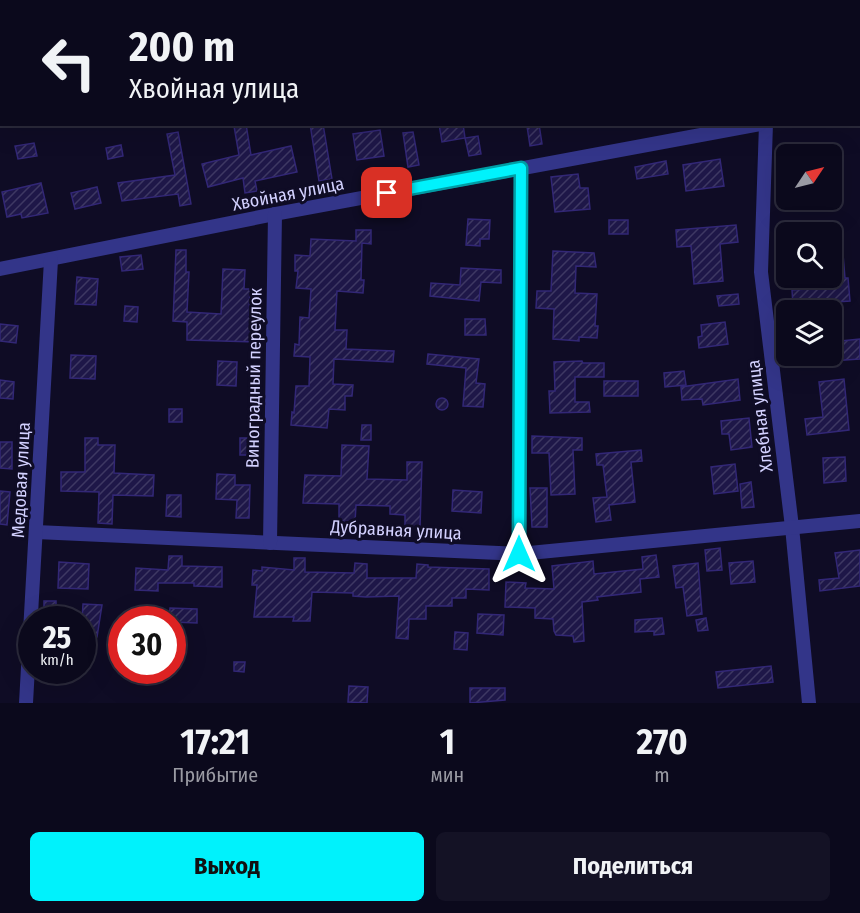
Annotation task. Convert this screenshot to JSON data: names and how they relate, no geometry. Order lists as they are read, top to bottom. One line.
{"streets":{"street":["Хвойная улица","Виноградный переулок","Хлебная улица","Медовая улица","Дубравная улица"]},"crossings":[["Хвойная улица","Виноградный переулок"],["Хвойная улица","Медовая улица"],["Виноградный переулок","Дубравная улица"],["Хлебная улица","Дубравная улица"],["Медовая улица","Дубравная улица"]],"north":"top right","page":{"turn":["200 m","Хвойная улица"],"speed":"25 km/h","limit":"30","eta":["17:21","Прибытие","1","мин","270","m"],"buttons":["Выход","Поделиться"]}}
